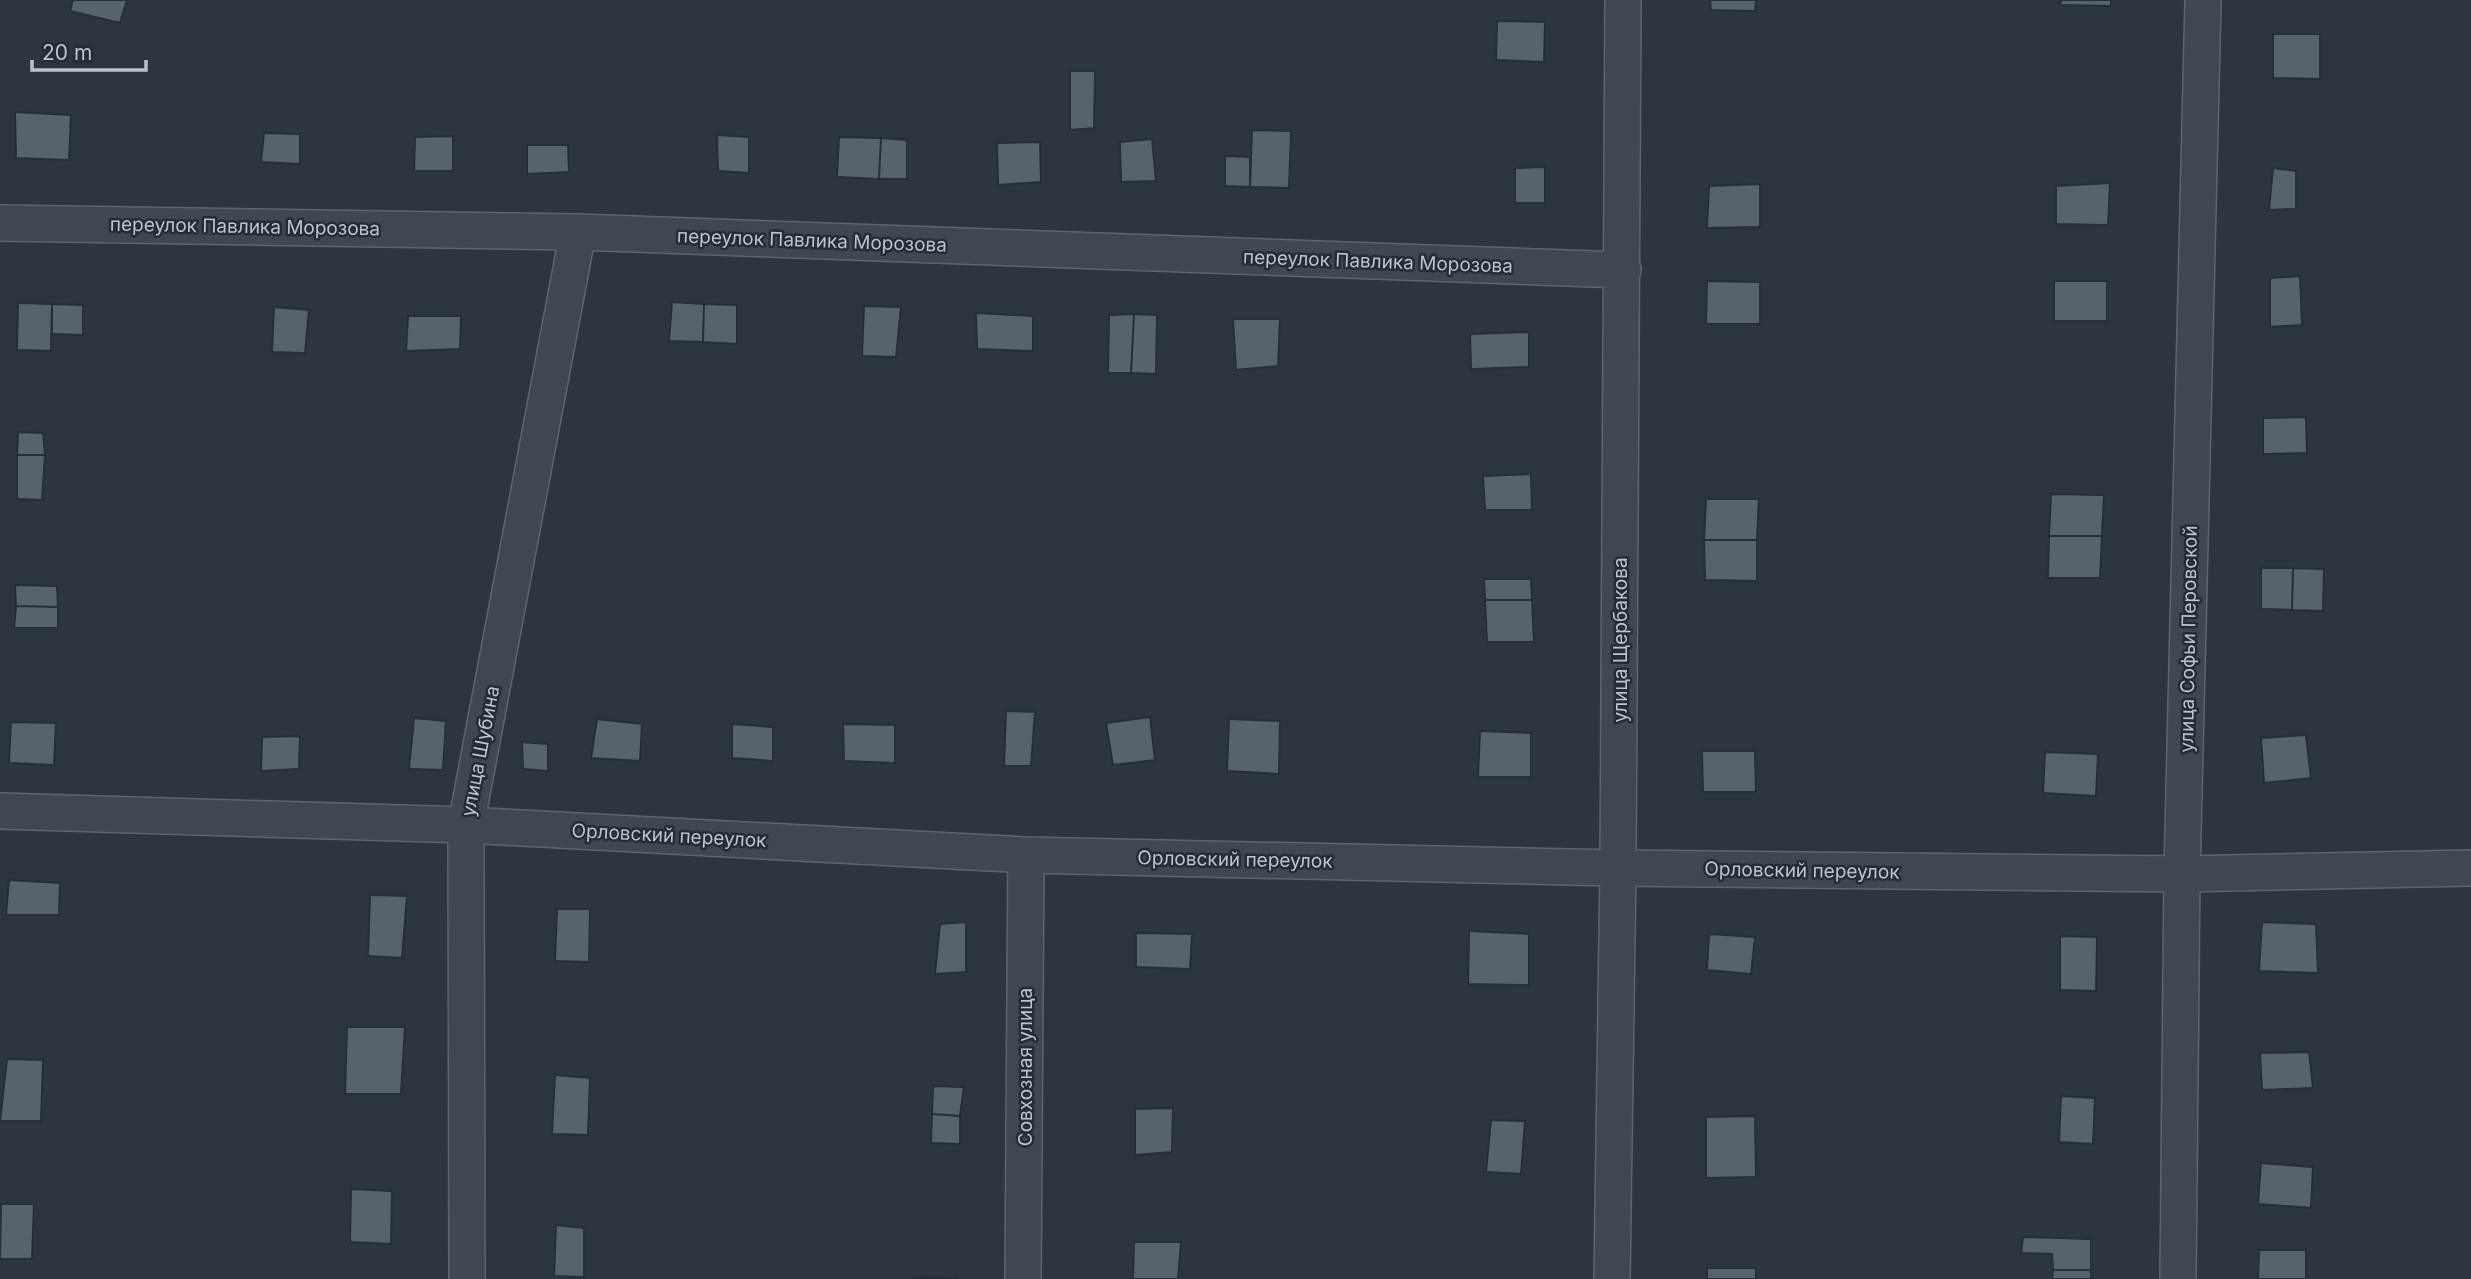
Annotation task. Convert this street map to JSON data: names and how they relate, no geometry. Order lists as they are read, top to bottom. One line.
{"streets":{"street":["переулок Павлика Морозова","улица Софьи Перовской","улица Щербакова","улица Шубина","Орловский переулок","Совхозная улица"]},"crossings":[["переулок Павлика Морозова","улица Щербакова"],["переулок Павлика Морозова","улица Шубина"],["улица Софьи Перовской","Орловский переулок"],["улица Щербакова","Орловский переулок"],["улица Шубина","Орловский переулок"],["Орловский переулок","Совхозная улица"]],"scale_bar":"20 m"}
